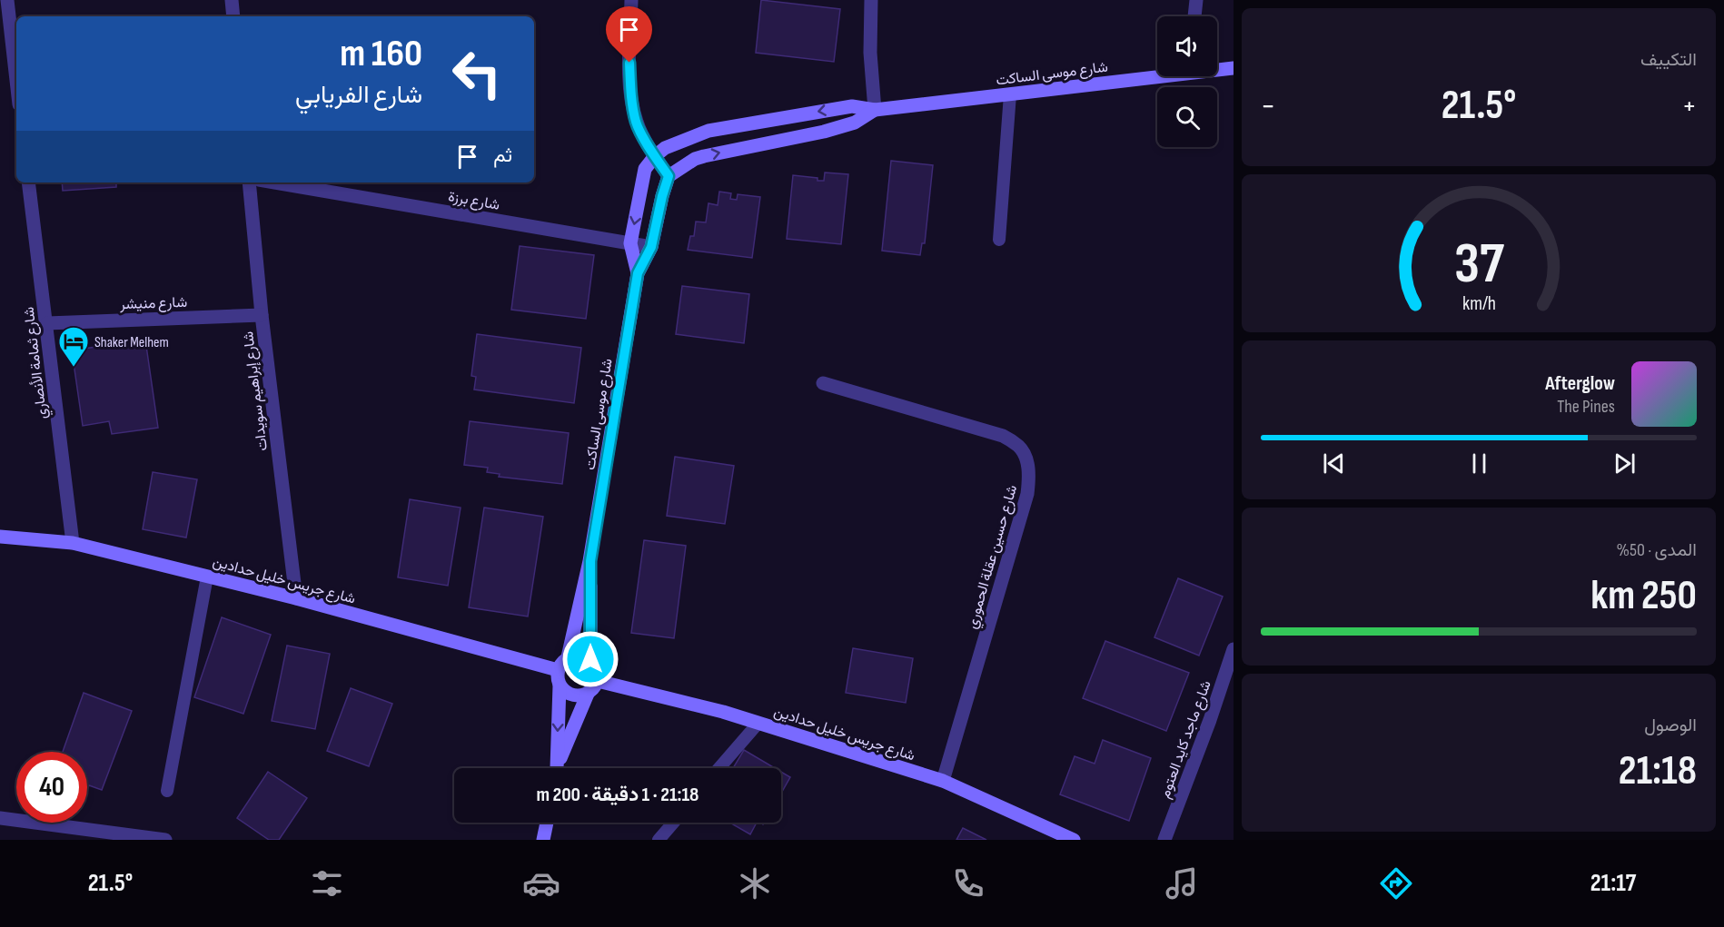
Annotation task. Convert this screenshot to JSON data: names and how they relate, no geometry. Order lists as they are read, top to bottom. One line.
{"streets":{"street":["شارع موسى الساكت","شارع برزة","شارع منيشر","شارع ثمامة الأنصاري","شارع إبراهيم سويدات","شارع حسين عقلة الحموري","شارع جريس خليل حدادين","شارع ماجد كايد العتوم"]},"crossings":[["شارع موسى الساكت","شارع برزة"],["شارع موسى الساكت","شارع جريس خليل حدادين"],["شارع منيشر","شارع ثمامة الأنصاري"],["شارع منيشر","شارع إبراهيم سويدات"],["شارع ثمامة الأنصاري","شارع جريس خليل حدادين"],["شارع إبراهيم سويدات","شارع جريس خليل حدادين"],["شارع حسين عقلة الحموري","شارع جريس خليل حدادين"]],"places":{"hotel":["Shaker Melhem"]},"page":{"tile":["التكييف",["المدى · 50%","250 km"],["الوصول","21:18"]],"turn":["160 m","شارع الفريابي"],"heat":["−","21.5°","+"],"then":"ثم","song":["Afterglow","The Pines"],"limit":"40","trip":"21:18 · 1 دقيقة · 200 m","tabs":["21:17","21.5°"],"gauge":["37","km/h"]}}
